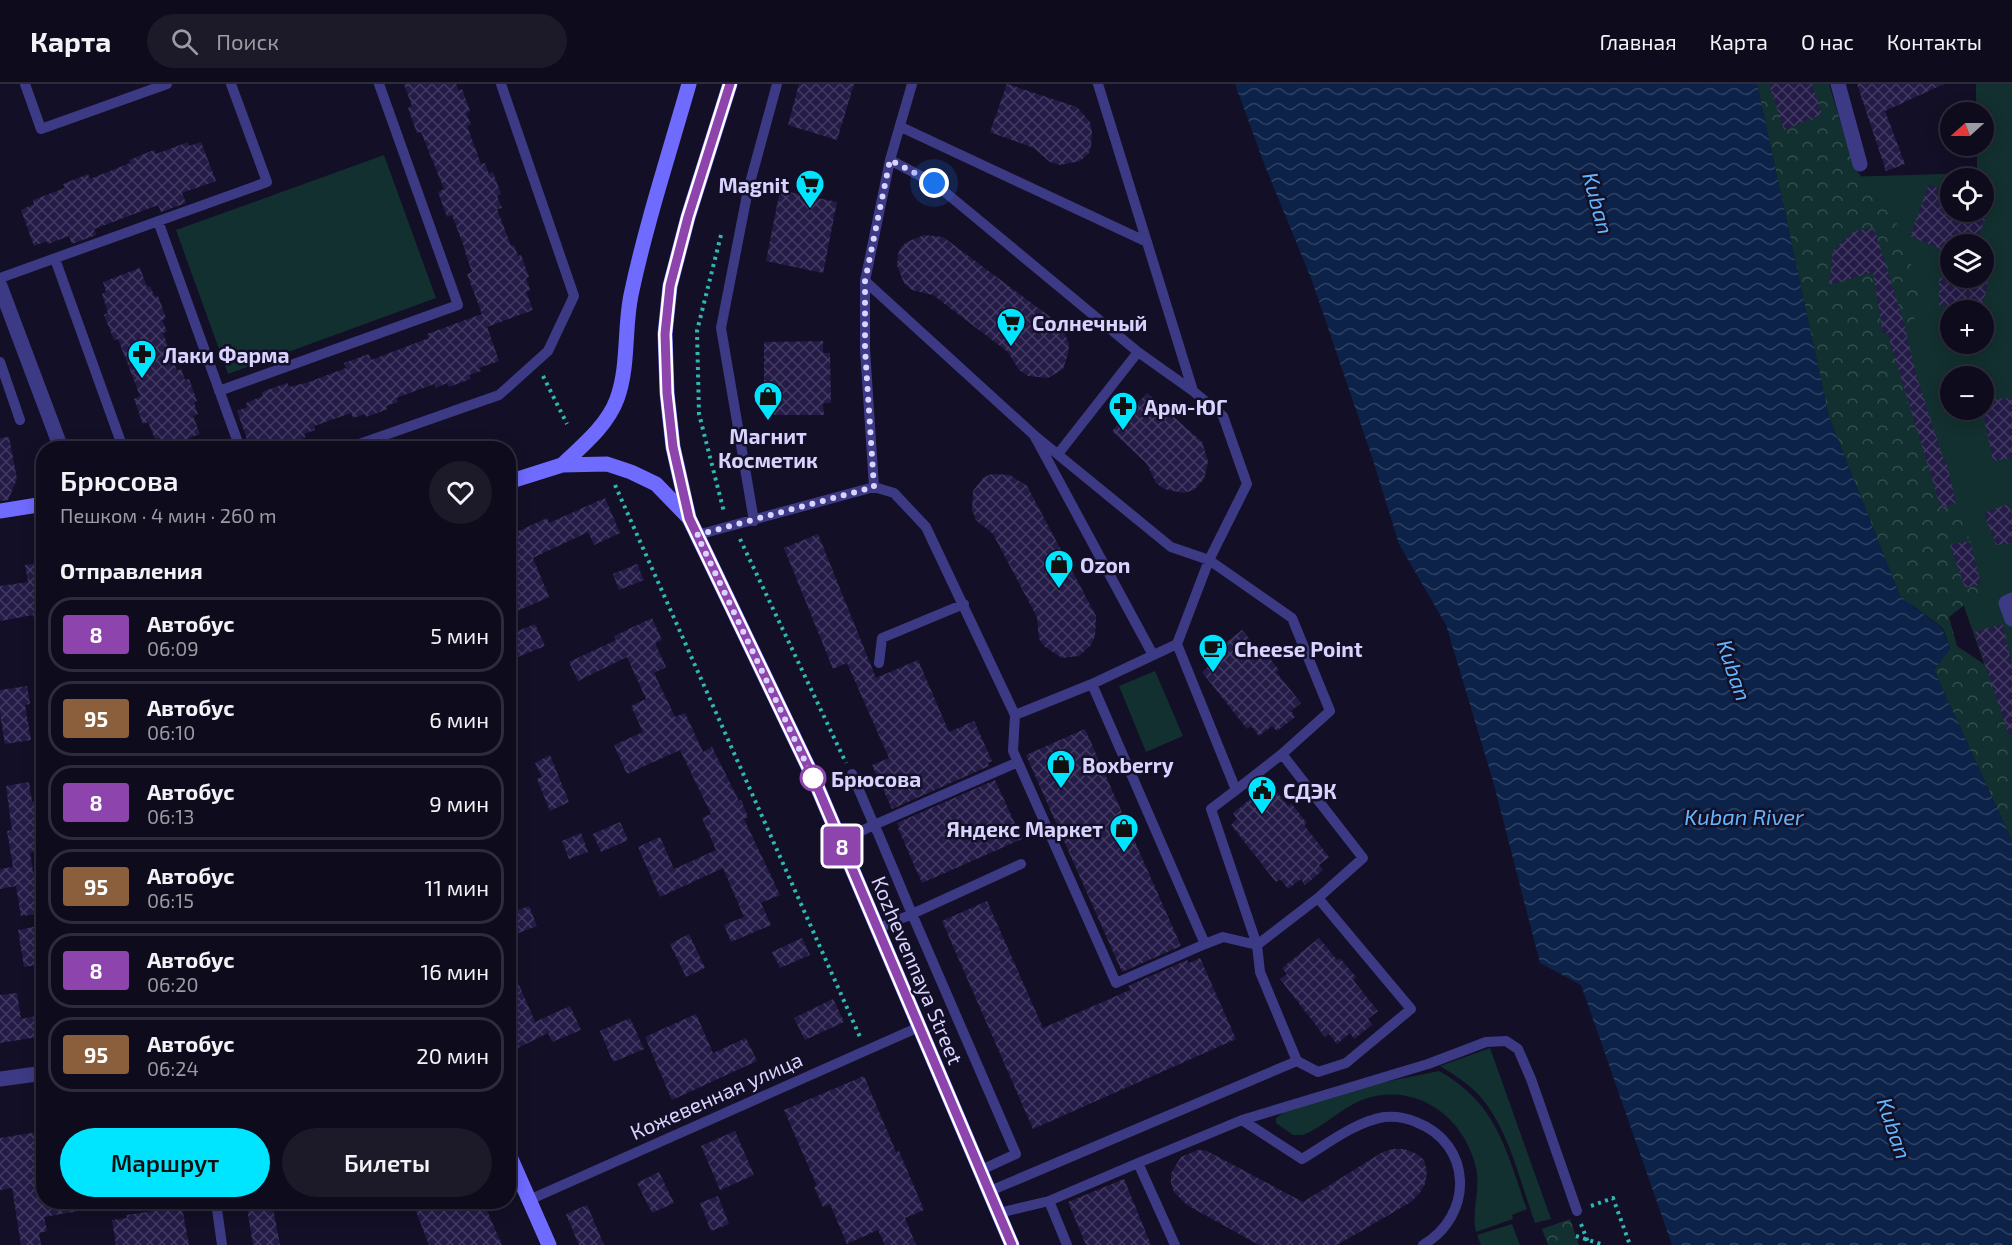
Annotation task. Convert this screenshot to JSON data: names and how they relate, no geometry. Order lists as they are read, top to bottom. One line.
{"streets":{"main road":["Kozhevennaya Street"],"lane":["Кожевенная улица"]},"crossings":[["Kozhevennaya Street","Кожевенная улица"]],"water":["Kuban","Kuban River"],"places":{"supermarket":["Magnit","Солнечный"],"pharmacy":["Лаки Фарма","Арм-ЮГ"],"shop":["Магнит Косметик","Ozon","Boxberry","Яндекс Маркет"],"cafe":["Cheese Point"],"other":["Брюсова"],"public building":["СДЭК"]},"lines":["bus line 8"],"north":"left","page":{"header":"Карта","search":"Поиск","nav":["Главная","Карта","О нас","Контакты"],"on_map":"8","map_buttons":["+","−"],"heading":[["Брюсова","Пешком · 4 мин · 260 m"],"Отправления"],"list":[{"mark":"8","name":"Автобус","note":"06:09","value":"5 мин"},{"mark":"95","name":"Автобус","note":"06:10","value":"6 мин"},{"mark":"8","name":"Автобус","note":"06:13","value":"9 мин"},{"mark":"95","name":"Автобус","note":"06:15","value":"11 мин"},{"mark":"8","name":"Автобус","note":"06:20","value":"16 мин"},{"mark":"95","name":"Автобус","note":"06:24","value":"20 мин"}],"buttons":["Маршрут","Билеты"]}}
